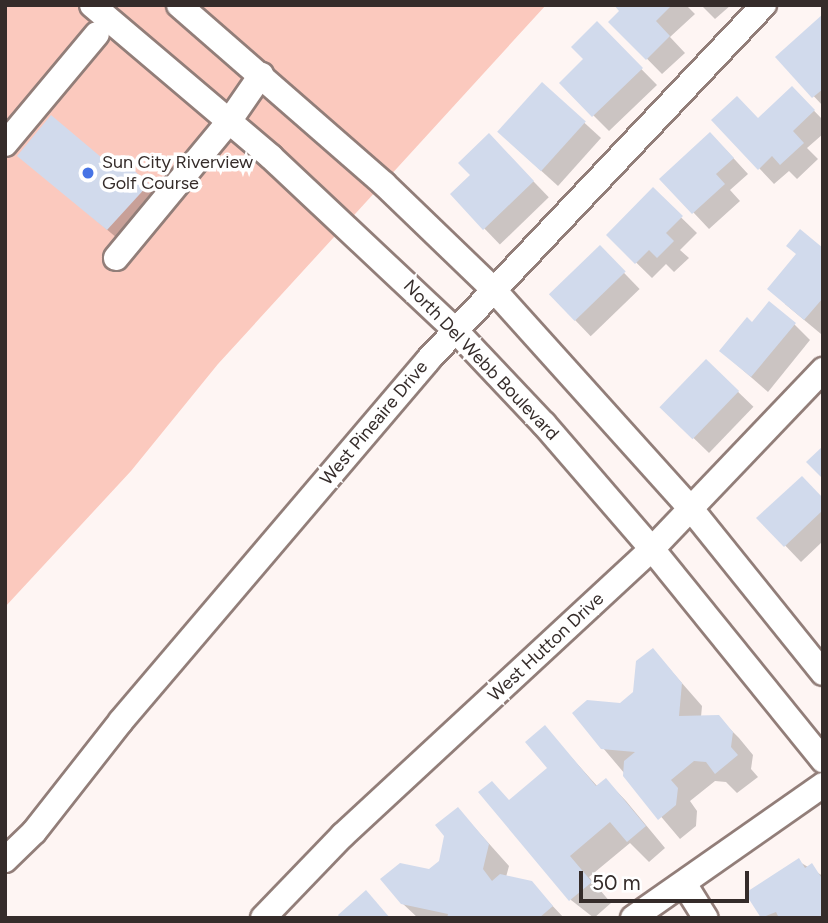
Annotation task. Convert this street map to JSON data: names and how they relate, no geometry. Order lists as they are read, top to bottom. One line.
{"streets":{"street":["North Del Webb Boulevard","West Pineaire Drive","West Hutton Drive"]},"crossings":[["North Del Webb Boulevard","West Pineaire Drive"],["North Del Webb Boulevard","West Hutton Drive"]],"places":["Sun City Riverview Golf Course"],"scale_bar":"50 m"}
